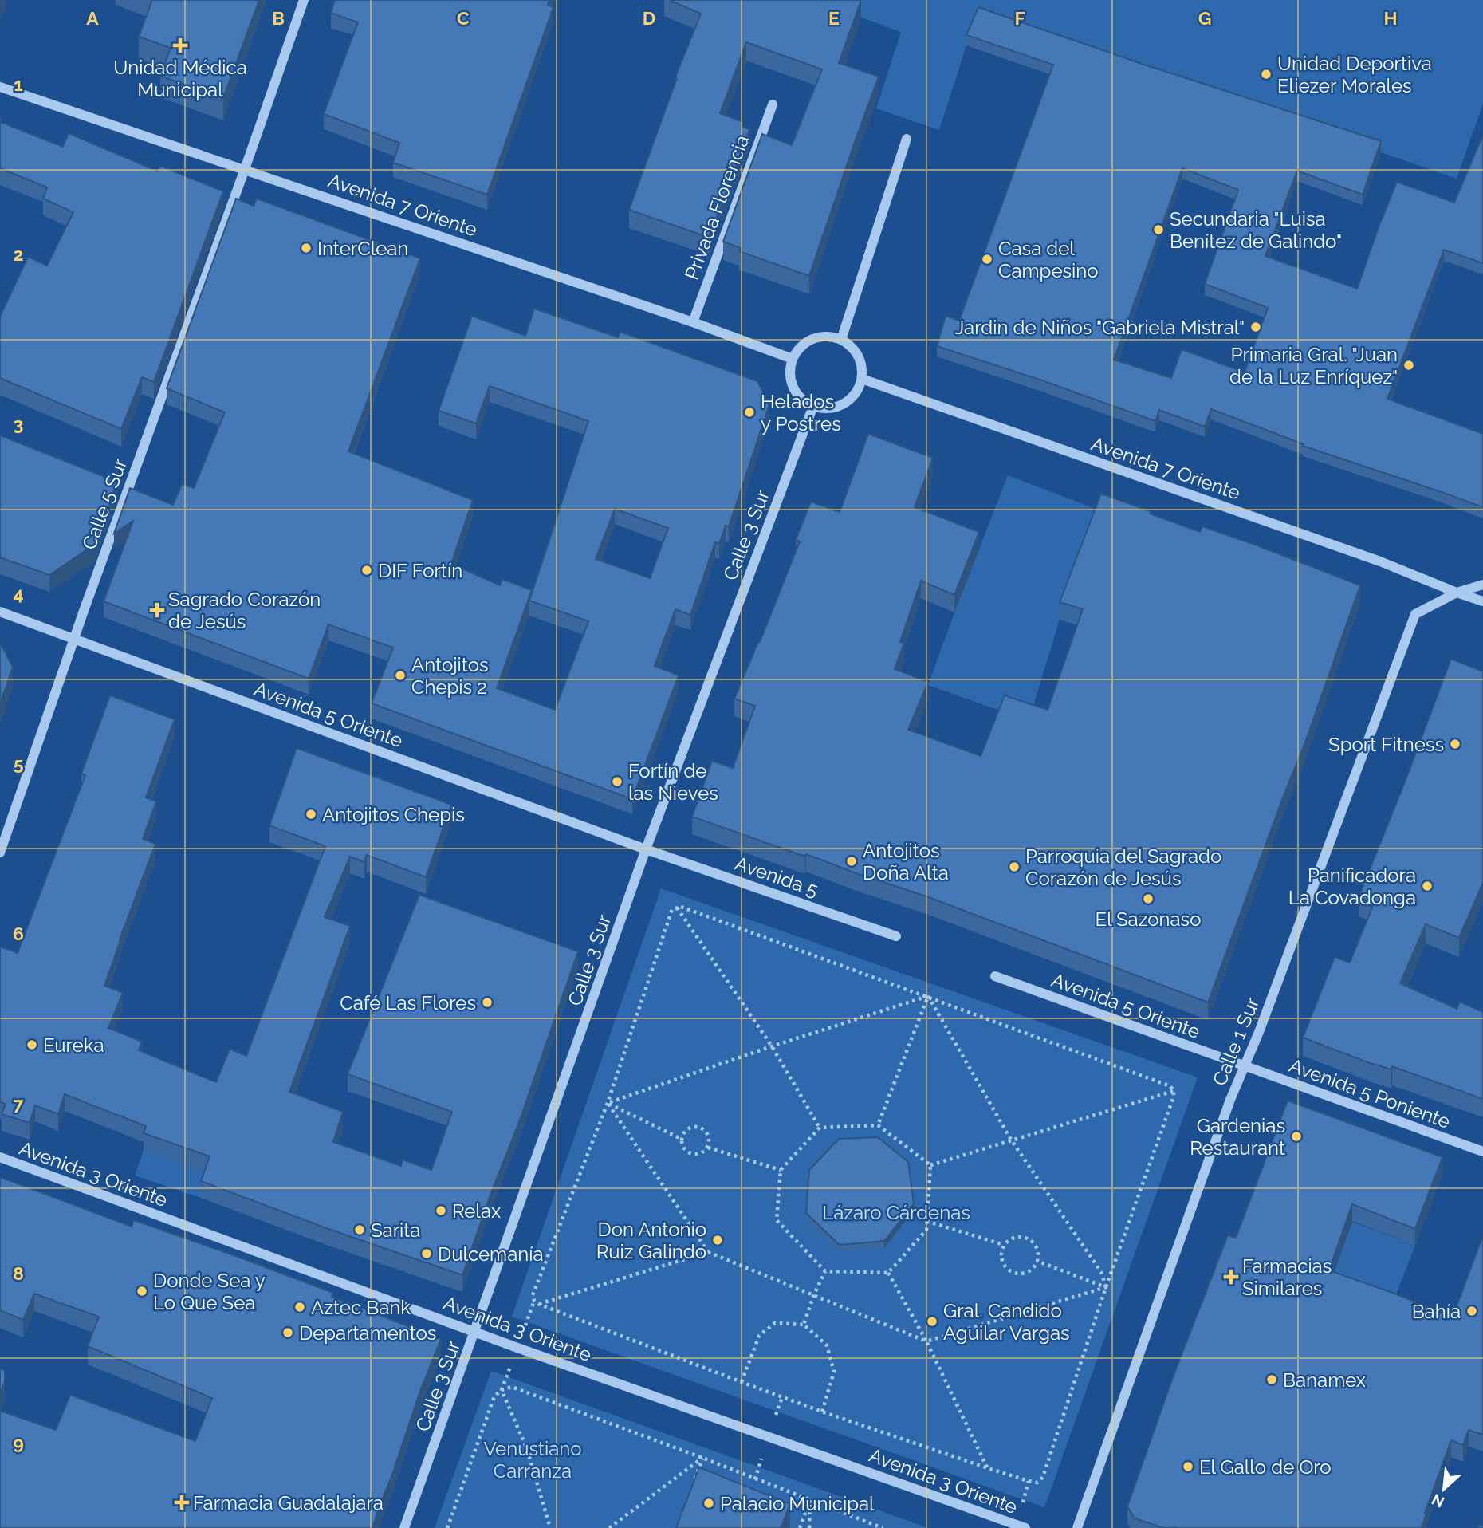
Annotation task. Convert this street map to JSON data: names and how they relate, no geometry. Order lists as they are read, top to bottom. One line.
{"streets":{"street":["Avenida 7 Oriente","Privada Florencia","Calle 5 Sur","Calle 3 Sur","Avenida 5 Oriente","Avenida 5","Calle 1 Sur","Avenida 5 Poniente","Avenida 3 Oriente"]},"crossings":[["Avenida 7 Oriente","Privada Florencia"],["Avenida 7 Oriente","Calle 5 Sur"],["Avenida 7 Oriente","Calle 3 Sur"],["Avenida 7 Oriente","Calle 1 Sur"],["Calle 5 Sur","Avenida 5 Oriente"],["Calle 3 Sur","Avenida 5 Oriente"],["Calle 3 Sur","Avenida 5"],["Calle 3 Sur","Avenida 3 Oriente"],["Avenida 5 Oriente","Avenida 5"],["Avenida 5 Oriente","Calle 1 Sur"],["Avenida 5 Oriente","Avenida 5 Poniente"],["Calle 1 Sur","Avenida 5 Poniente"]],"parks":["Lázaro Cárdenas","Venustiano Carranza"],"places":{"health":["Unidad Médica Municipal","Sagrado Corazón de Jesús","Farmacias Similares","Farmacia Guadalajara"],"other":["Unidad Deportiva Eliezer Morales","Secundaria \"Luisa Benítez de Galindo\"","InterClean","Casa del Campesino","Jardin de Niños \"Gabriela Mistral\"","Primaria Gral. \"Juan de la Luz Enríquez\"","Helados y Postres","DIF Fortín","Antojitos Chepis 2","Sport Fitness","Fortín de las Nieves","Antojitos Chepis","Antojitos Doña Alta","Parroquia del Sagrado Corazón de Jesús","Panificadora La Covadonga","El Sazonaso","Café Las Flores","Eureka","Gardenias Restaurant","Relax","Sarita","Don Antonio Ruiz Galindo","Dulcemanía","Donde Sea y Lo Que Sea","Aztec Bank","Bahía","Gral. Candido Aguilar Vargas","Departamentos","Banamex","El Gallo de Oro","Palacio Municipal"]},"north":"bottom left","grid":{"columns":["A","B","C","D","E","F","G","H"],"rows":["1","2","3","4","5","6","7","8","9"]}}
